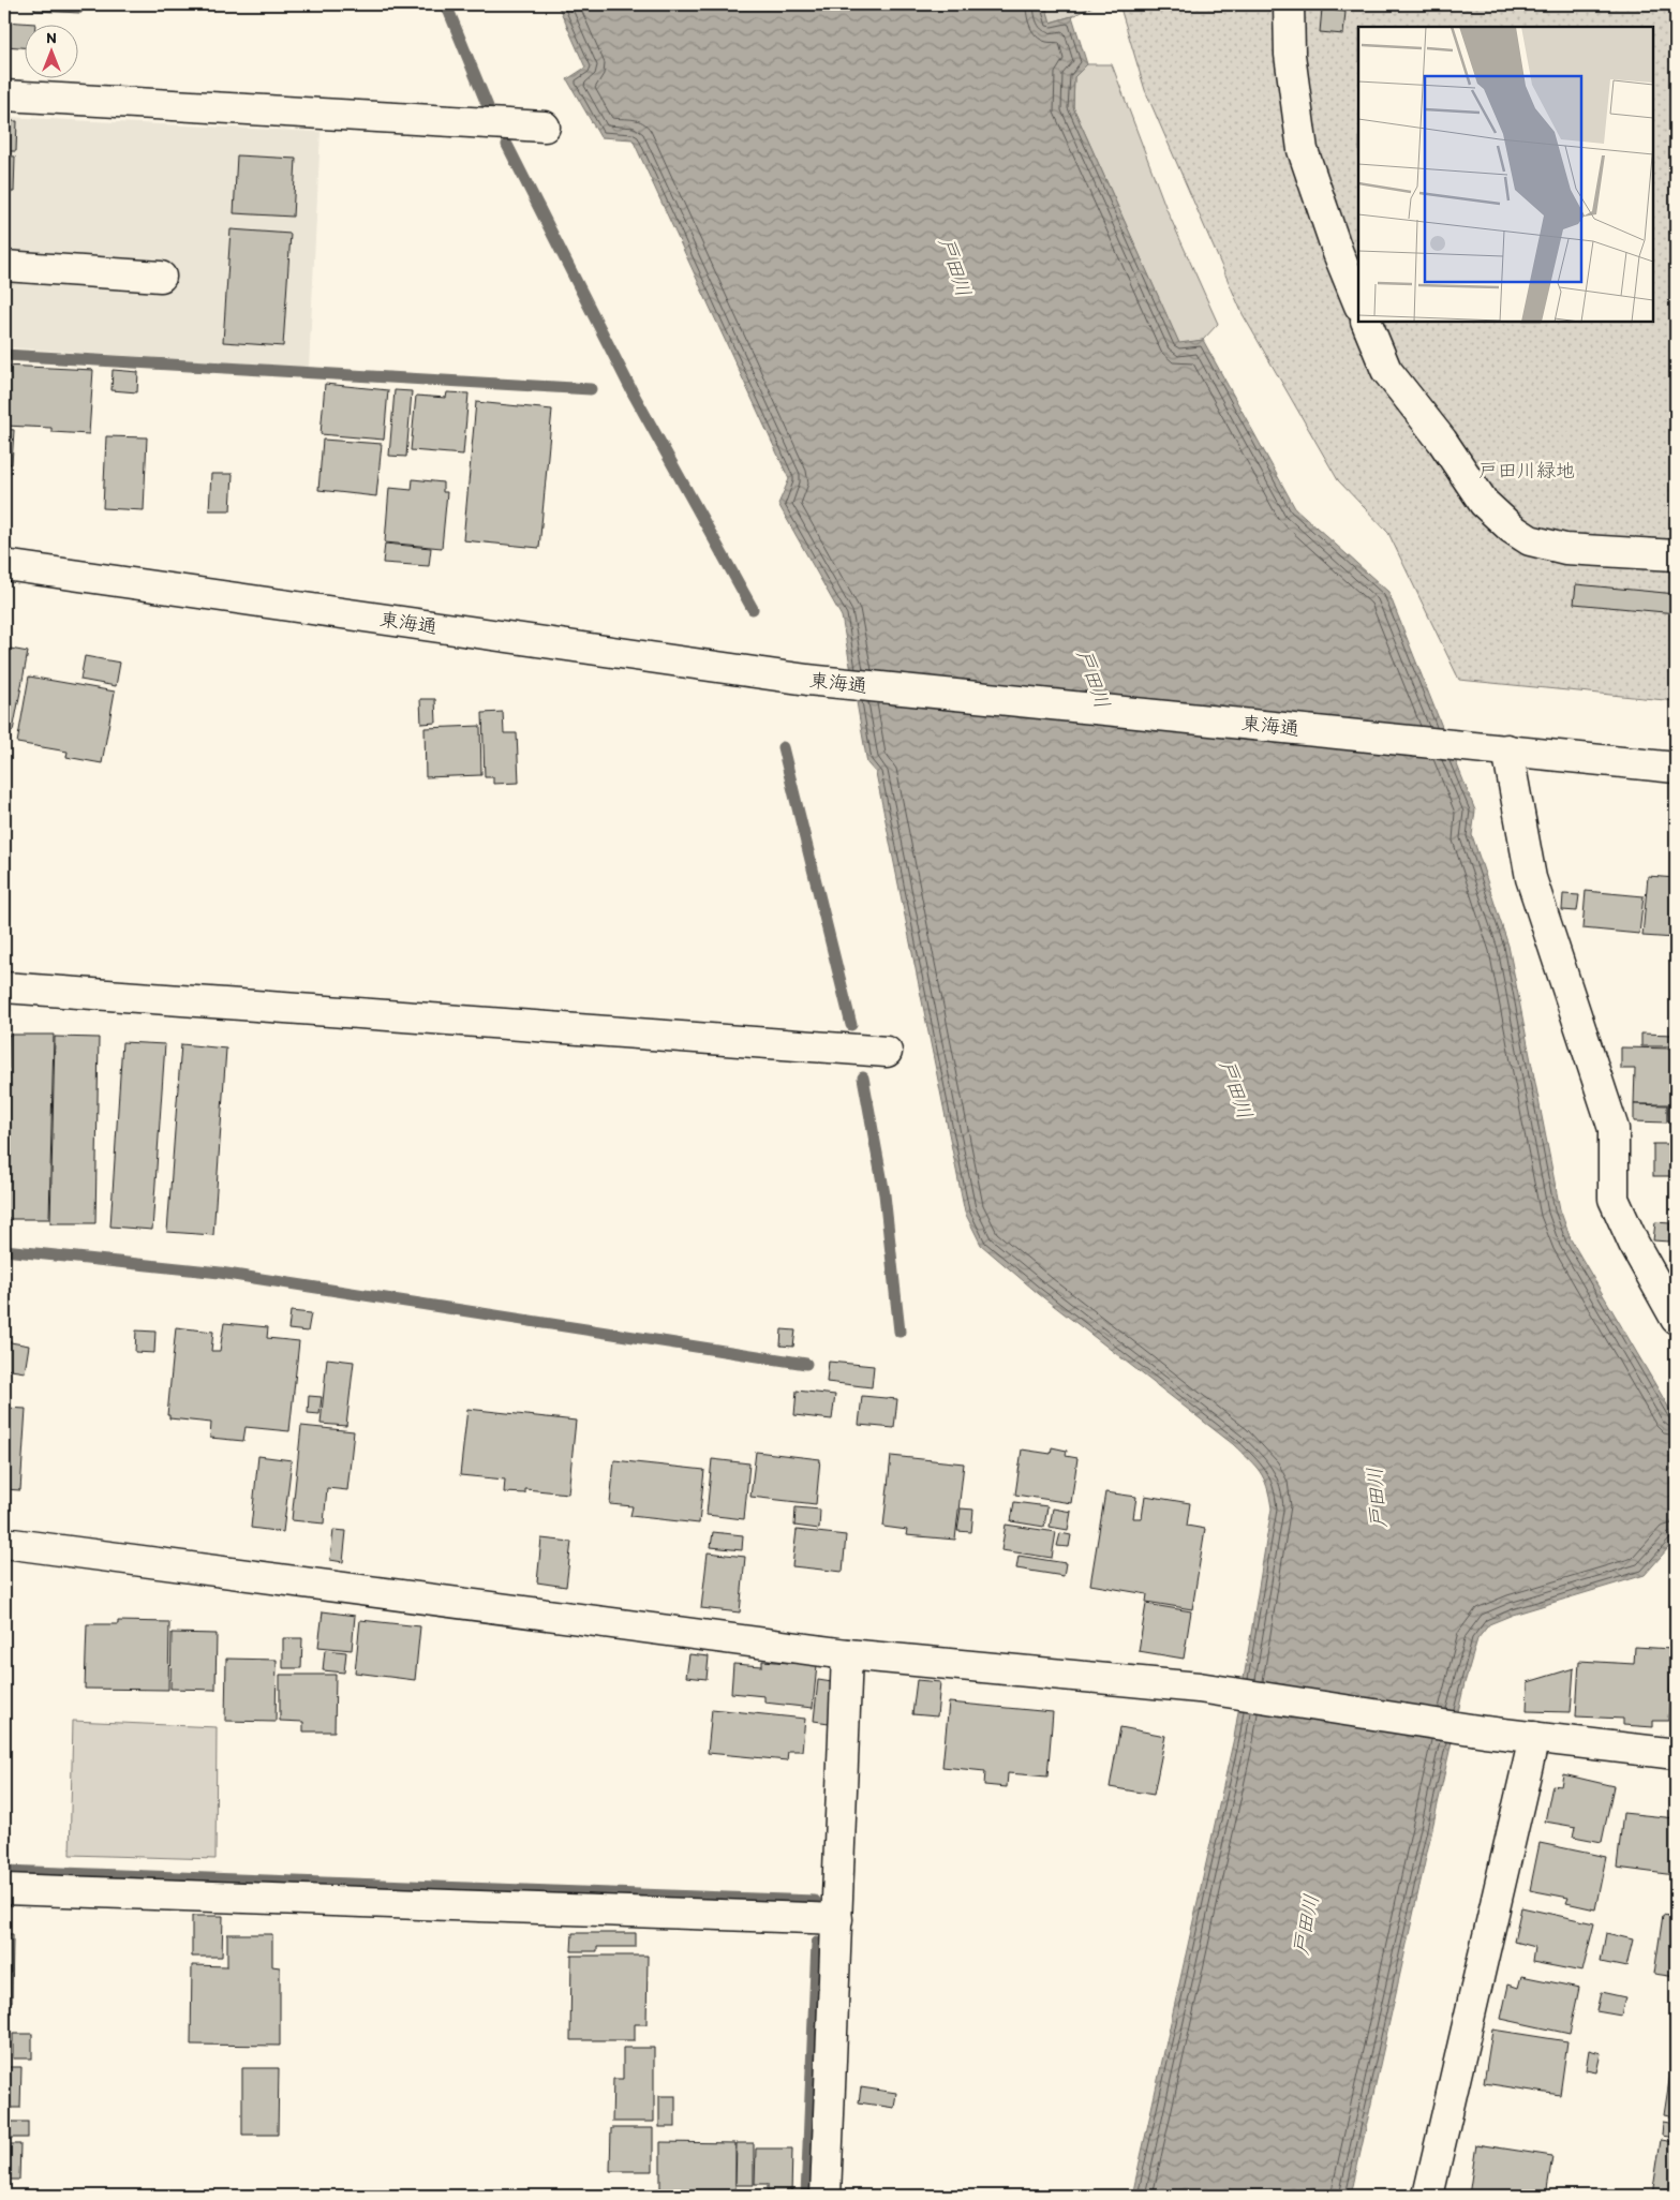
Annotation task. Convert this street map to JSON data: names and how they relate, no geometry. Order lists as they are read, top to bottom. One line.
{"streets":{"street":["東海通"]},"water":["戸田川"],"parks":["戸田川緑地"],"north":"top"}
